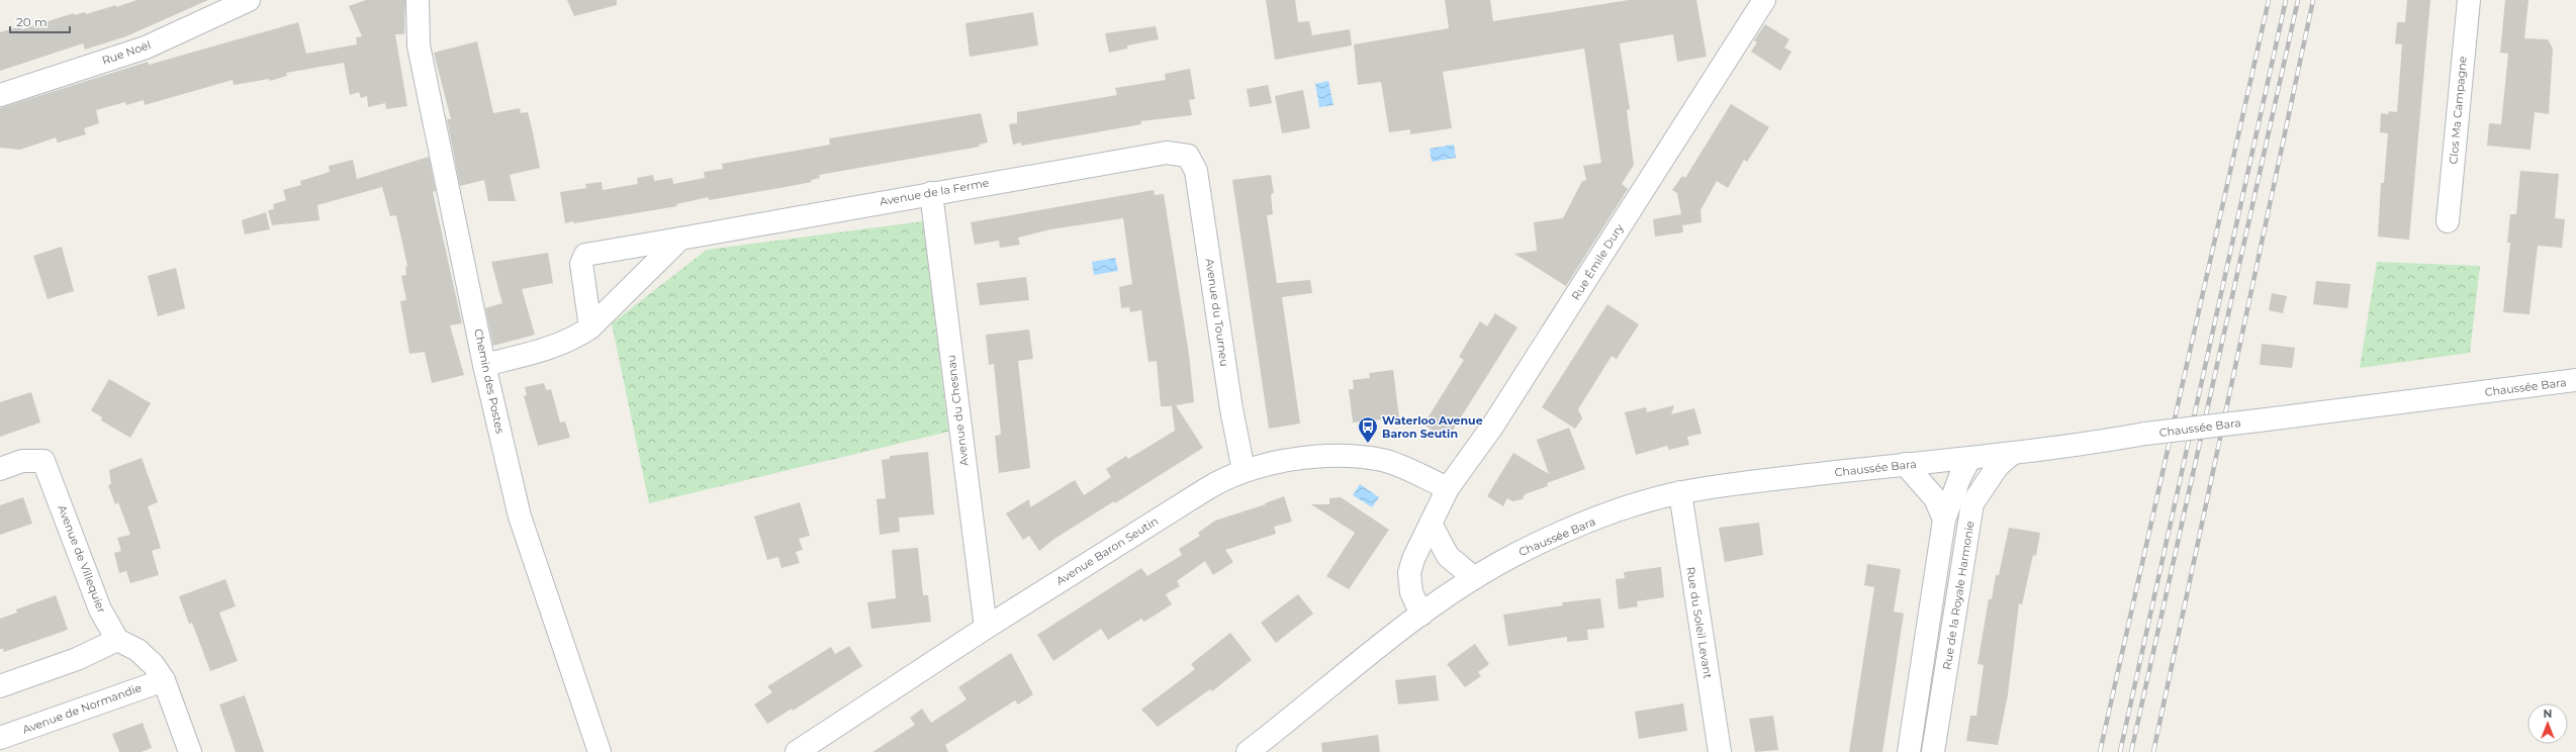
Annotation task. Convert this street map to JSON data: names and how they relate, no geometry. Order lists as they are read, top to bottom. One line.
{"streets":{"street":["Rue Noël","Clos Ma Campagne","Avenue de la Ferme","Rue Émile Dury","Avenue du Tourneu","Chemin des Postes","Chaussée Bara","Avenue du Chesnau","Avenue Baron Seutin","Avenue de Villequier","Rue de la Royale Harmonie","Rue du Soleil Levant","Avenue de Normandie"]},"crossings":[["Avenue de la Ferme","Avenue du Tourneu"],["Avenue de la Ferme","Avenue du Chesnau"],["Rue Émile Dury","Chaussée Bara"],["Rue Émile Dury","Avenue Baron Seutin"],["Avenue du Tourneu","Avenue Baron Seutin"],["Chaussée Bara","Rue de la Royale Harmonie"],["Chaussée Bara","Rue du Soleil Levant"],["Avenue du Chesnau","Avenue Baron Seutin"]],"places":{"bus stop":["Waterloo Avenue Baron Seutin"]},"scale_bar":"20 m","north":"top"}
